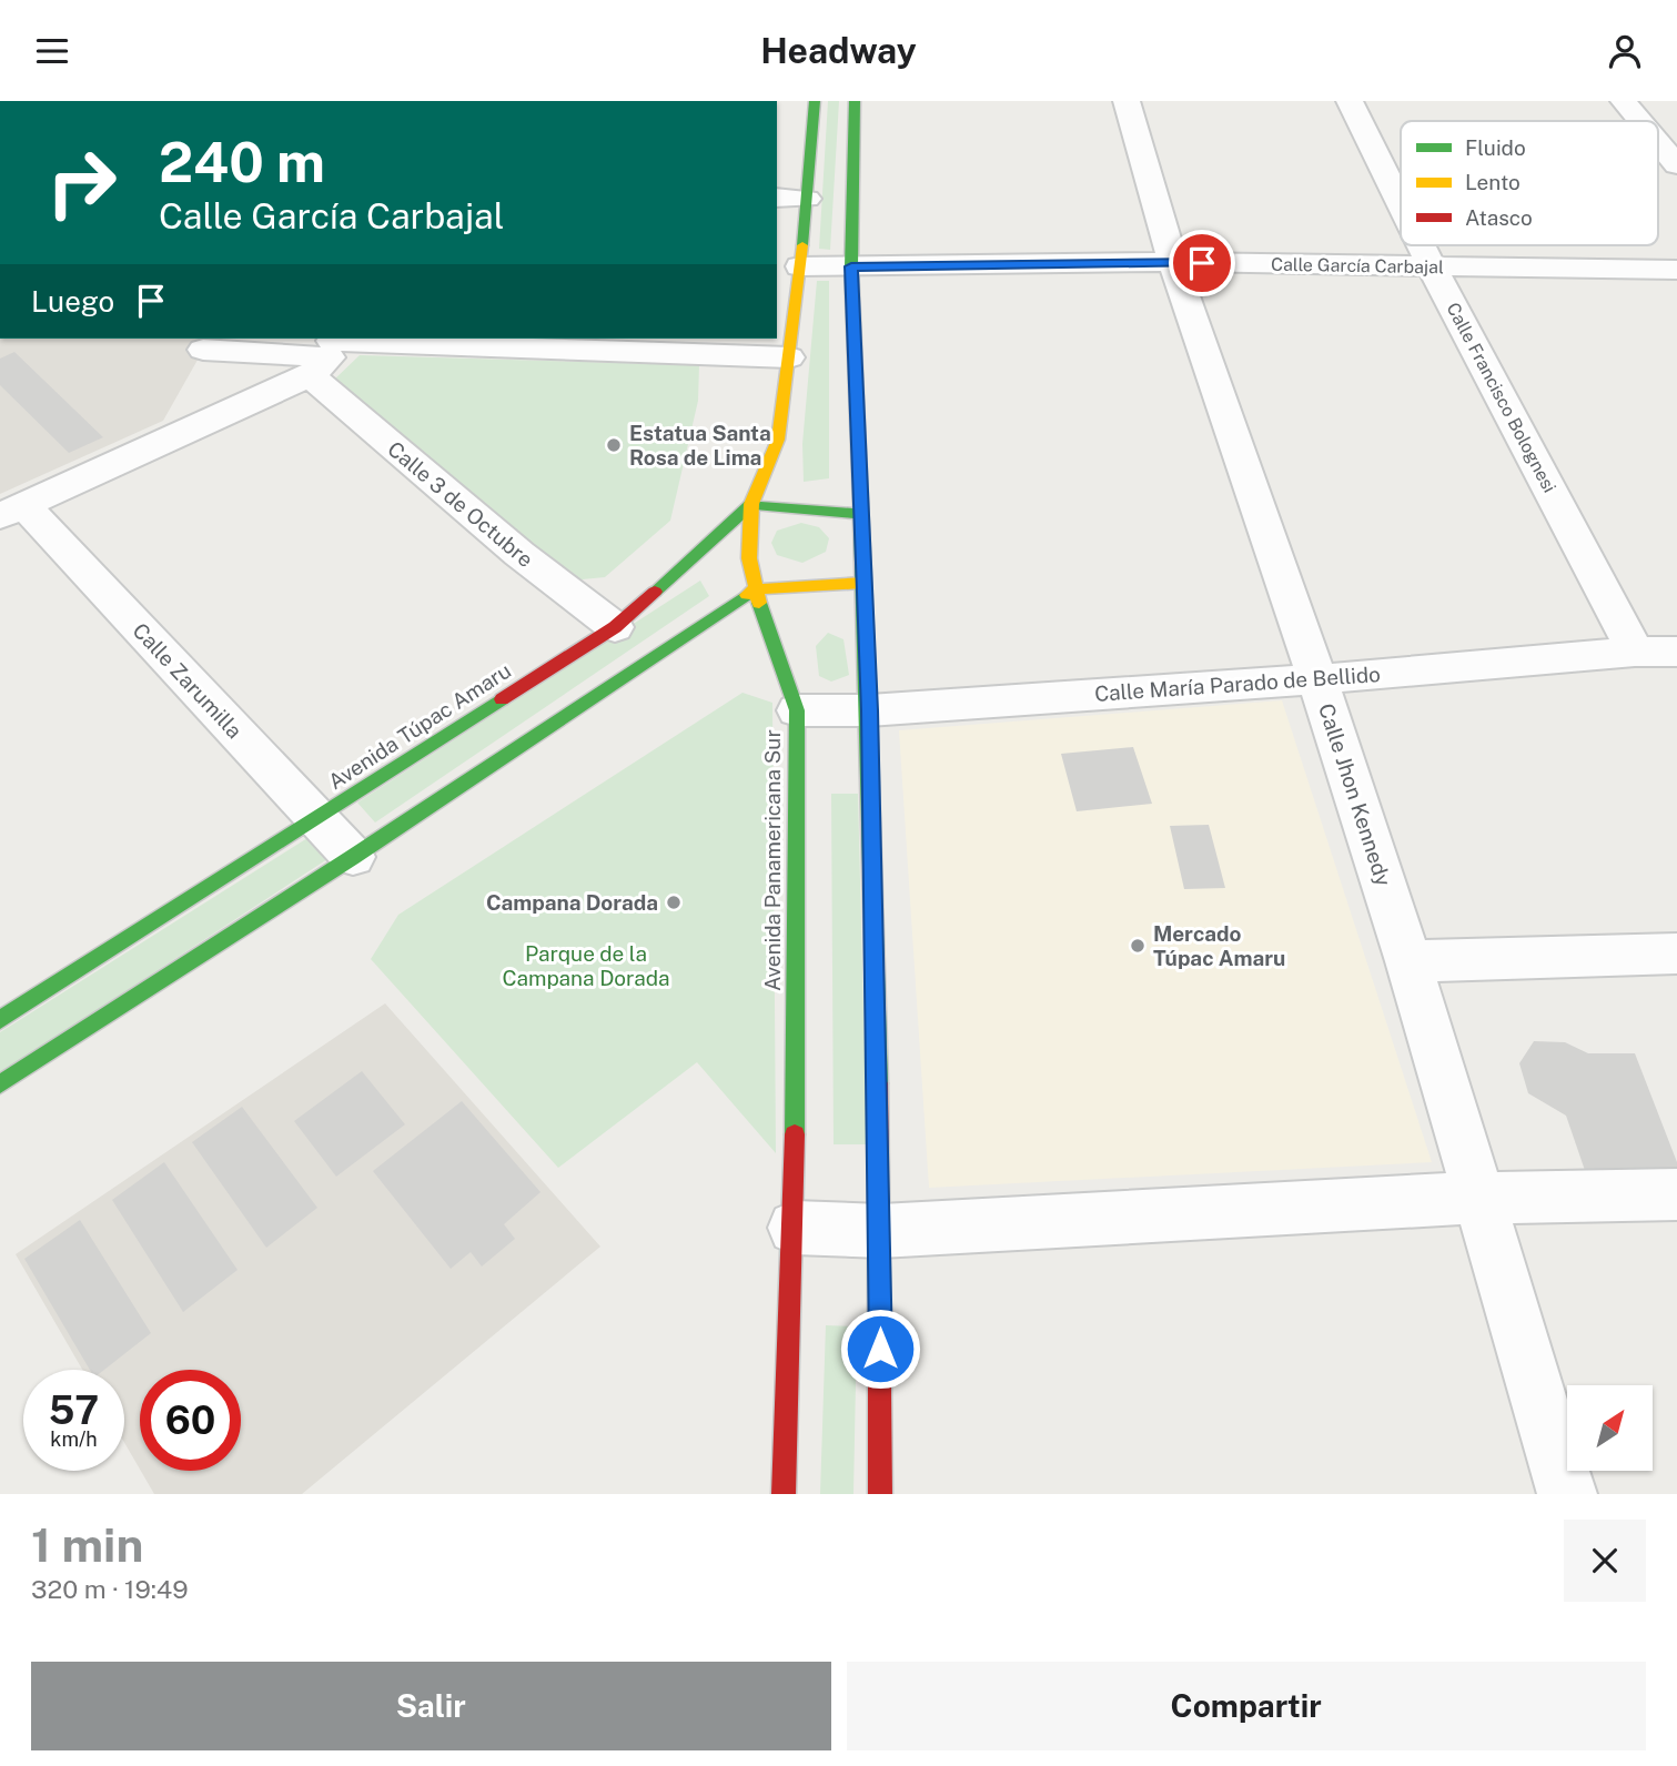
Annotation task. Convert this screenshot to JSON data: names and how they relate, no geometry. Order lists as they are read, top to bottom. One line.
{"streets":{"main road":["Avenida Túpac Amaru","Avenida Panamericana Sur"],"street":["Calle García Carbajal","Calle Francisco Bolognesi","Calle 3 de Octubre","Calle Zarumilla","Calle María Parado de Bellido","Calle Jhon Kennedy"]},"crossings":[["Calle García Carbajal","Calle Francisco Bolognesi"],["Calle García Carbajal","Calle Jhon Kennedy"],["Calle García Carbajal","Avenida Panamericana Sur"],["Calle Francisco Bolognesi","Calle María Parado de Bellido"],["Calle 3 de Octubre","Avenida Túpac Amaru"],["Calle Zarumilla","Avenida Túpac Amaru"],["Calle María Parado de Bellido","Calle Jhon Kennedy"],["Calle María Parado de Bellido","Avenida Panamericana Sur"],["Avenida Túpac Amaru","Avenida Panamericana Sur"]],"parks":["Parque de la Campana Dorada"],"places":["Estatua Santa Rosa de Lima","Campana Dorada","Mercado Túpac Amaru"],"legend":["Fluido","Lento","Atasco"],"north":"top right","page":{"header":"Headway","turn":["240 m","Calle García Carbajal"],"then":"Luego","speed":"57 km/h","limit":"60","heading":["1 min","320 m · 19:49"],"buttons":["Salir","Compartir"]}}
